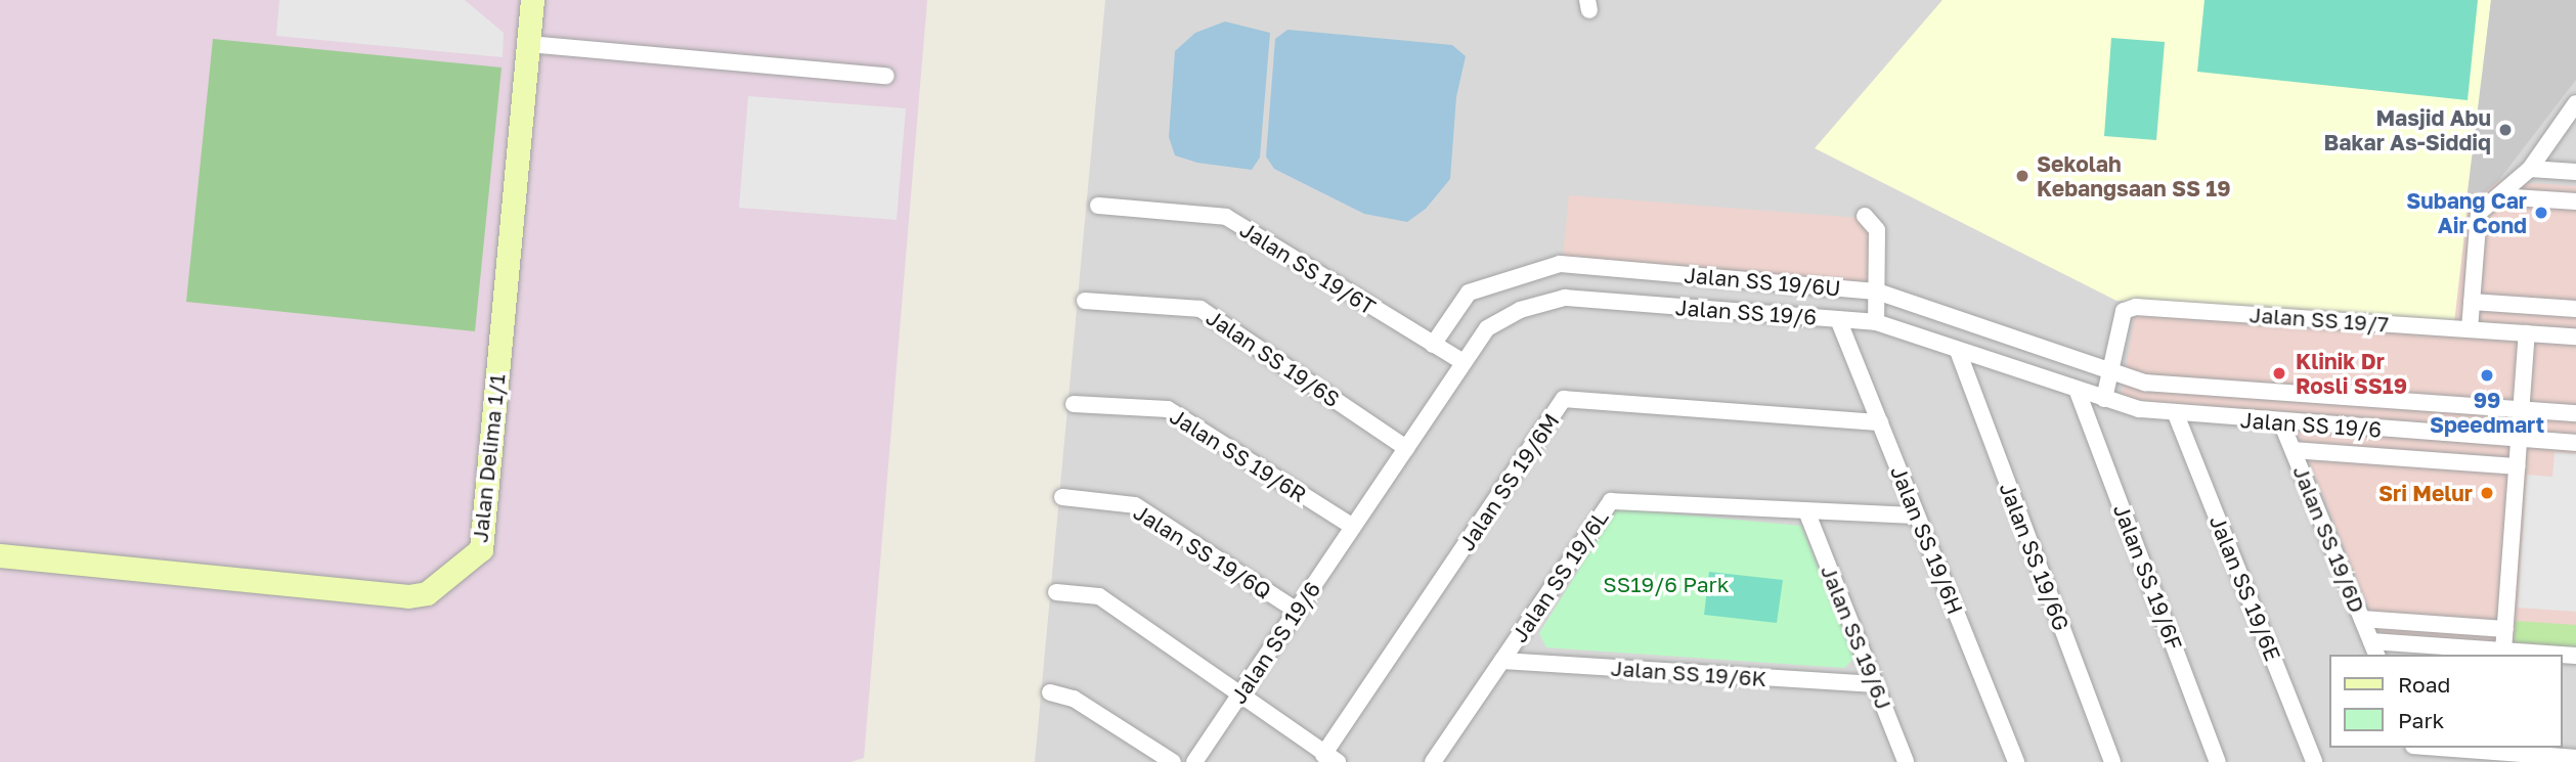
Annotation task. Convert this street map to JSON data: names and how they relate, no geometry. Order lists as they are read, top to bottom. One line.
{"streets":{"street":["Jalan SS 19/6T","Jalan SS 19/6U","Jalan SS 19/6","Jalan SS 19/7","Jalan SS 19/6S","Jalan SS 19/6R","Jalan Delima 1/1","Jalan SS 19/6M","Jalan SS 19/6D","Jalan SS 19/6H","Jalan SS 19/6Q","Jalan SS 19/6G","Jalan SS 19/6L","Jalan SS 19/6F","Jalan SS 19/6E","Jalan SS 19/6J","Jalan SS 19/6K"]},"crossings":[["Jalan SS 19/6T","Jalan SS 19/6U"],["Jalan SS 19/6T","Jalan SS 19/6"],["Jalan SS 19/6U","Jalan SS 19/7"],["Jalan SS 19/6","Jalan SS 19/7"],["Jalan SS 19/6","Jalan SS 19/6S"],["Jalan SS 19/6","Jalan SS 19/6R"],["Jalan SS 19/6","Jalan SS 19/6D"],["Jalan SS 19/6","Jalan SS 19/6H"],["Jalan SS 19/6","Jalan SS 19/6Q"],["Jalan SS 19/6","Jalan SS 19/6G"],["Jalan SS 19/6","Jalan SS 19/6F"],["Jalan SS 19/6","Jalan SS 19/6E"],["Jalan SS 19/6M","Jalan SS 19/6H"],["Jalan SS 19/6H","Jalan SS 19/6L"],["Jalan SS 19/6L","Jalan SS 19/6J"],["Jalan SS 19/6L","Jalan SS 19/6K"],["Jalan SS 19/6J","Jalan SS 19/6K"]],"parks":["SS19/6 Park"],"places":["Masjid Abu Bakar As-Siddiq","Sekolah Kebangsaan SS 19","Subang Car Air Cond","Klinik Dr Rosli SS19","99 Speedmart","Sri Melur"],"legend":["Road","Park"]}
